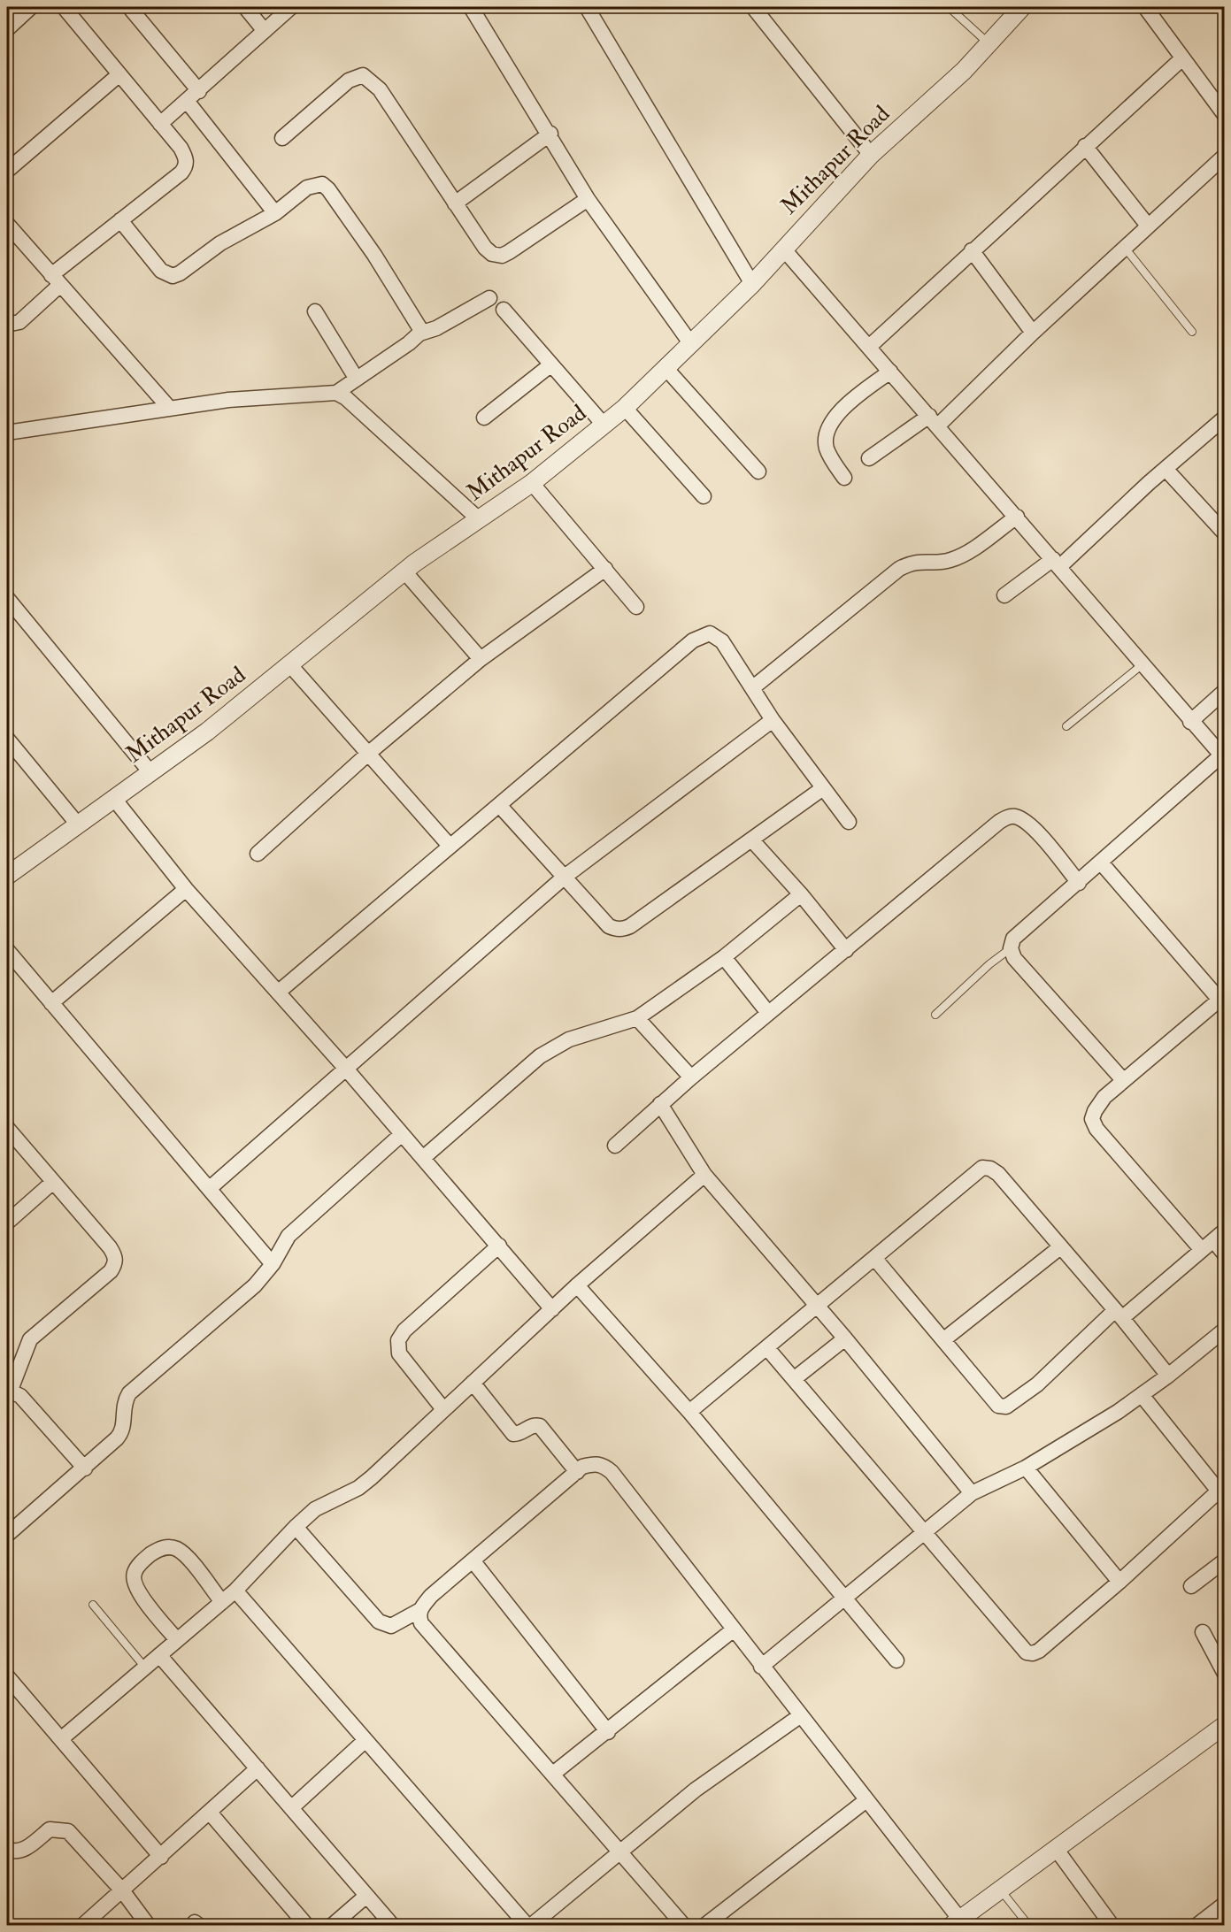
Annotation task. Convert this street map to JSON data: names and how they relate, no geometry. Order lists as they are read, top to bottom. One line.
{"streets":{"street":["Mithapur Road"]}}
